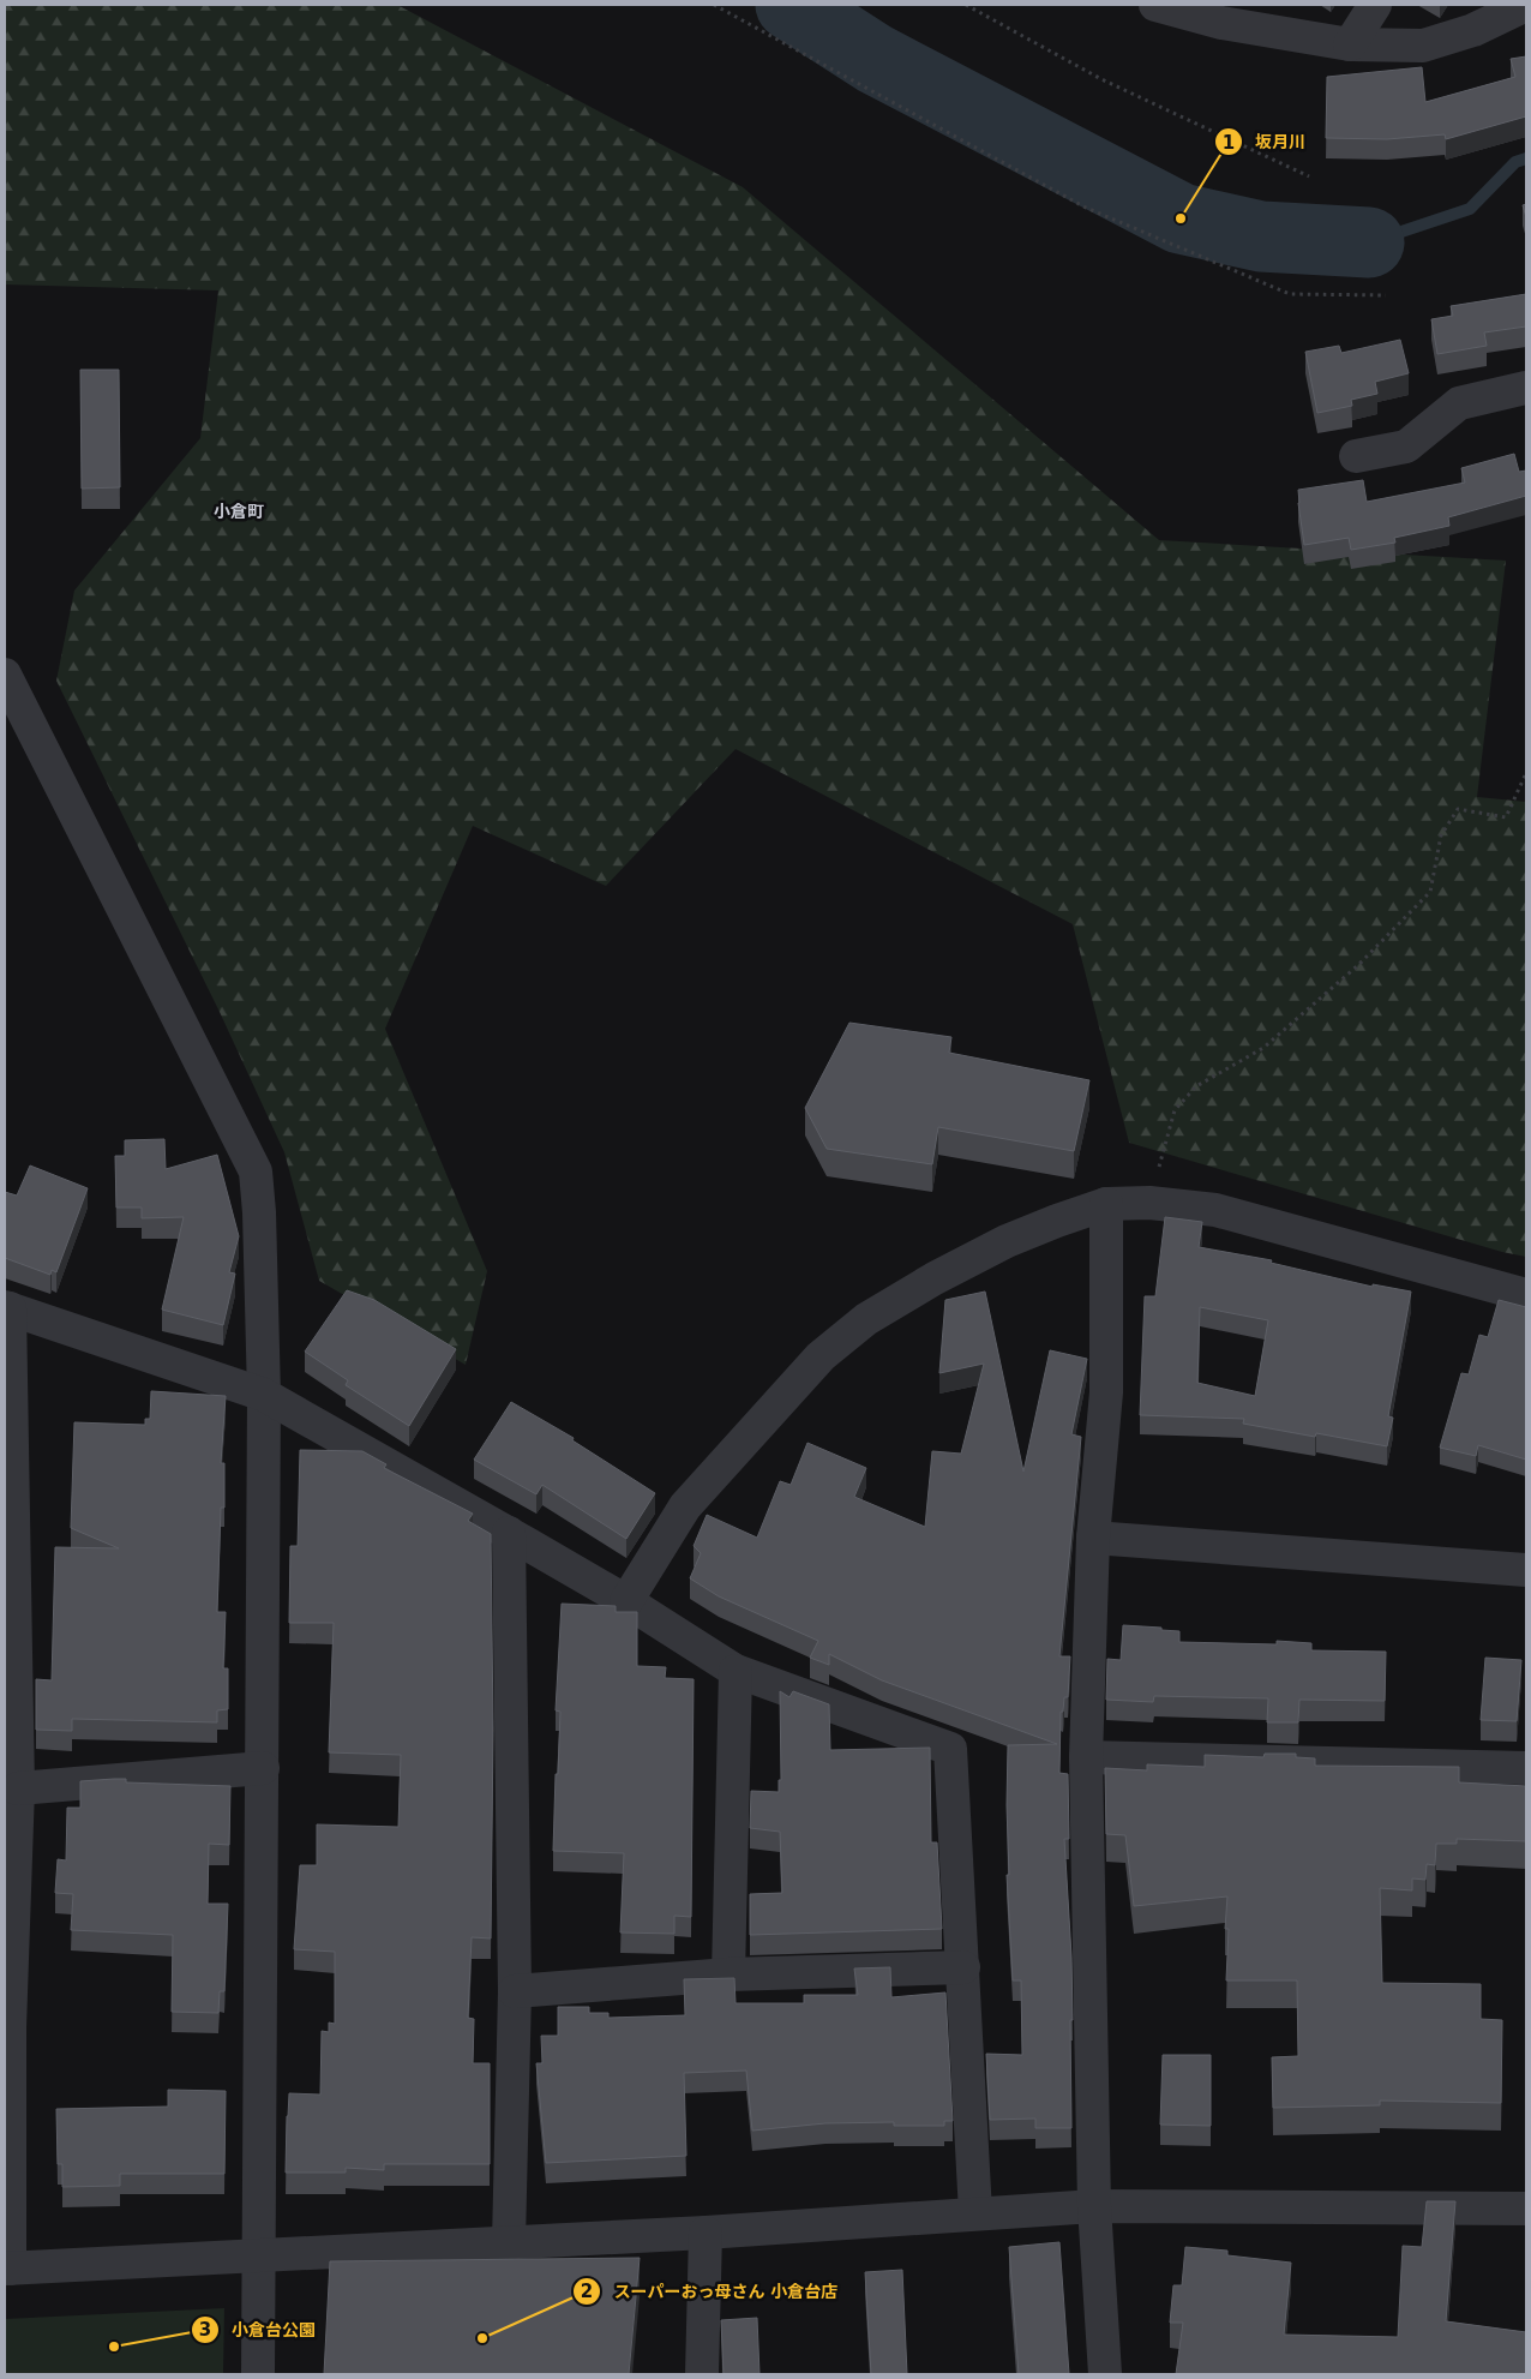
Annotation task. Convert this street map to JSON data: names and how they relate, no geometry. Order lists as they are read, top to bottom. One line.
{"districts":["小倉町"],"places":["坂月川","スーパーおっ母さん 小倉台店","小倉台公園"]}
